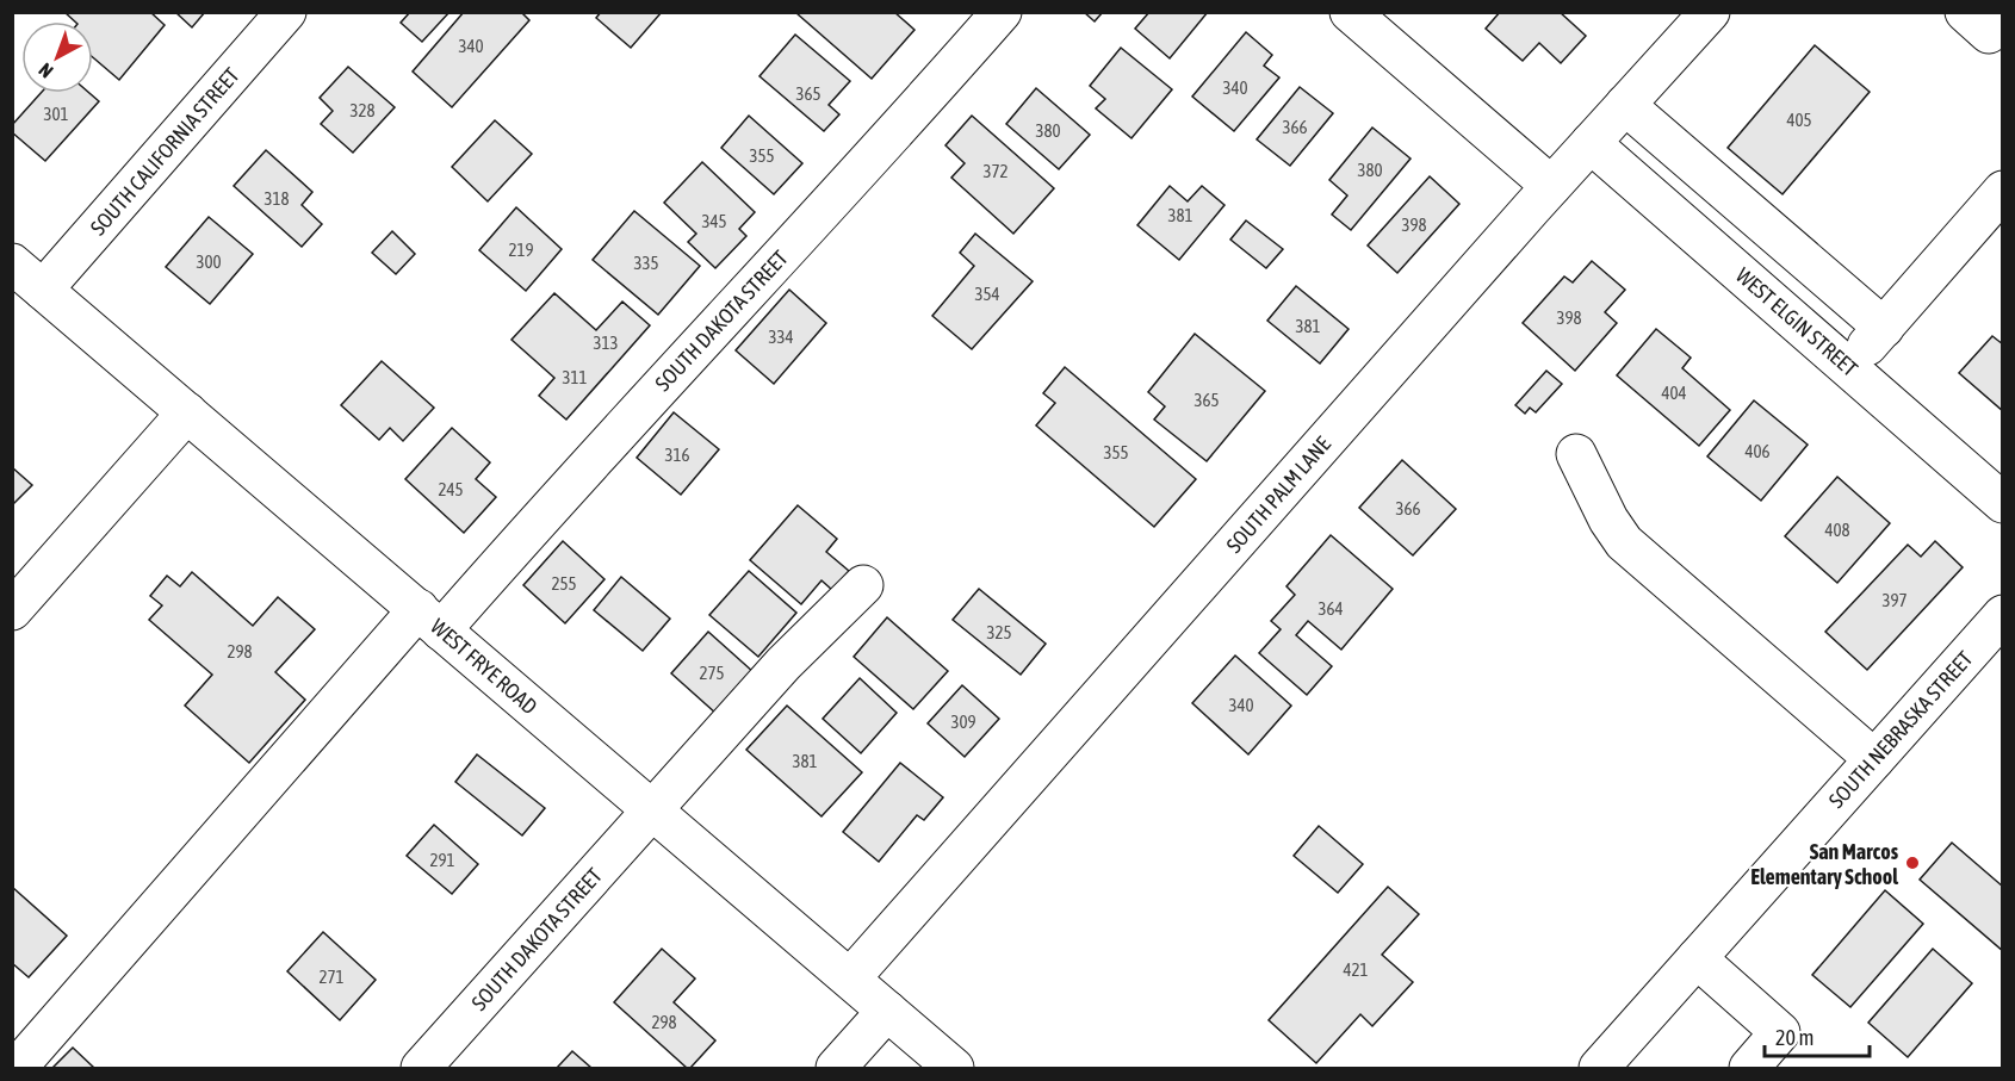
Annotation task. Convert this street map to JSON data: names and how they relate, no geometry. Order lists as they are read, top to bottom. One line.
{"streets":{"street":["SOUTH CALIFORNIA STREET","SOUTH DAKOTA STREET","WEST ELGIN STREET","SOUTH PALM LANE","WEST FRYE ROAD","SOUTH NEBRASKA STREET"]},"crossings":[["SOUTH CALIFORNIA STREET","WEST FRYE ROAD"],["SOUTH DAKOTA STREET","WEST FRYE ROAD"],["WEST ELGIN STREET","SOUTH PALM LANE"],["SOUTH PALM LANE","WEST FRYE ROAD"]],"places":["San Marcos Elementary School"],"house_numbers":["340","340","365","328","301","405","366","380","355","380","372","318","381","345","398","219","300","335","354","398","381","334","313","311","404","365","406","355","316","245","366","408","255","397","364","325","298","275","340","309","381","291","421","271","298"],"scale_bar":"20 m","north":"bottom left"}
